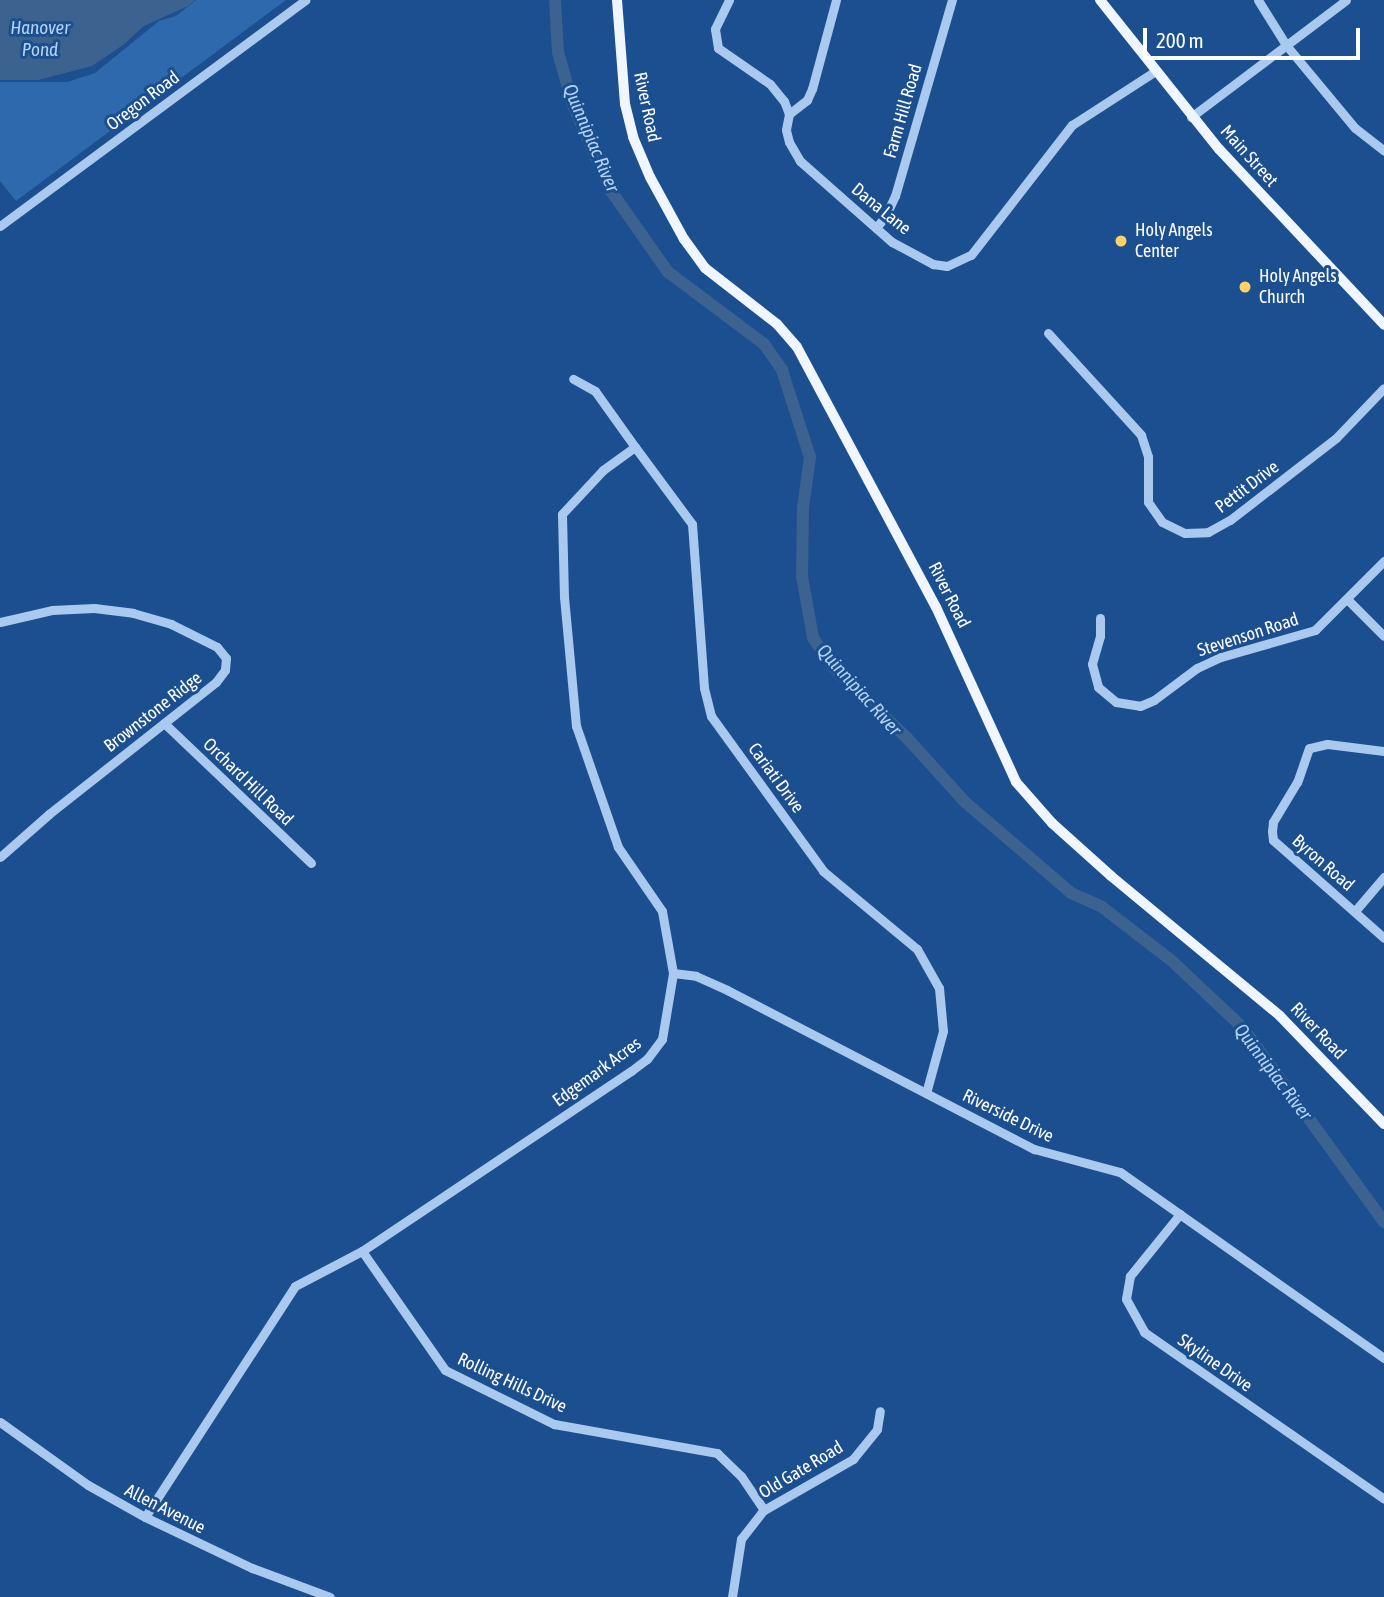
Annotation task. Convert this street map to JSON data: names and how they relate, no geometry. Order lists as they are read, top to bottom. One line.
{"streets":{"main road":["River Road","Main Street"],"street":["Oregon Road","Farm Hill Road","Dana Lane","Pettit Drive","Stevenson Road","Brownstone Ridge","Cariati Drive","Orchard Hill Road","Byron Road","Edgemark Acres","Riverside Drive","Skyline Drive","Rolling Hills Drive","Old Gate Road","Allen Avenue"]},"crossings":[["Farm Hill Road","Dana Lane"],["Main Street","Dana Lane"],["Brownstone Ridge","Orchard Hill Road"],["Cariati Drive","Edgemark Acres"],["Cariati Drive","Riverside Drive"],["Edgemark Acres","Riverside Drive"],["Edgemark Acres","Rolling Hills Drive"],["Edgemark Acres","Allen Avenue"],["Riverside Drive","Skyline Drive"],["Rolling Hills Drive","Old Gate Road"]],"water":["Hanover Pond","Quinnipiac River"],"places":["Holy Angels Center","Holy Angels Church"],"scale_bar":"200 m"}
